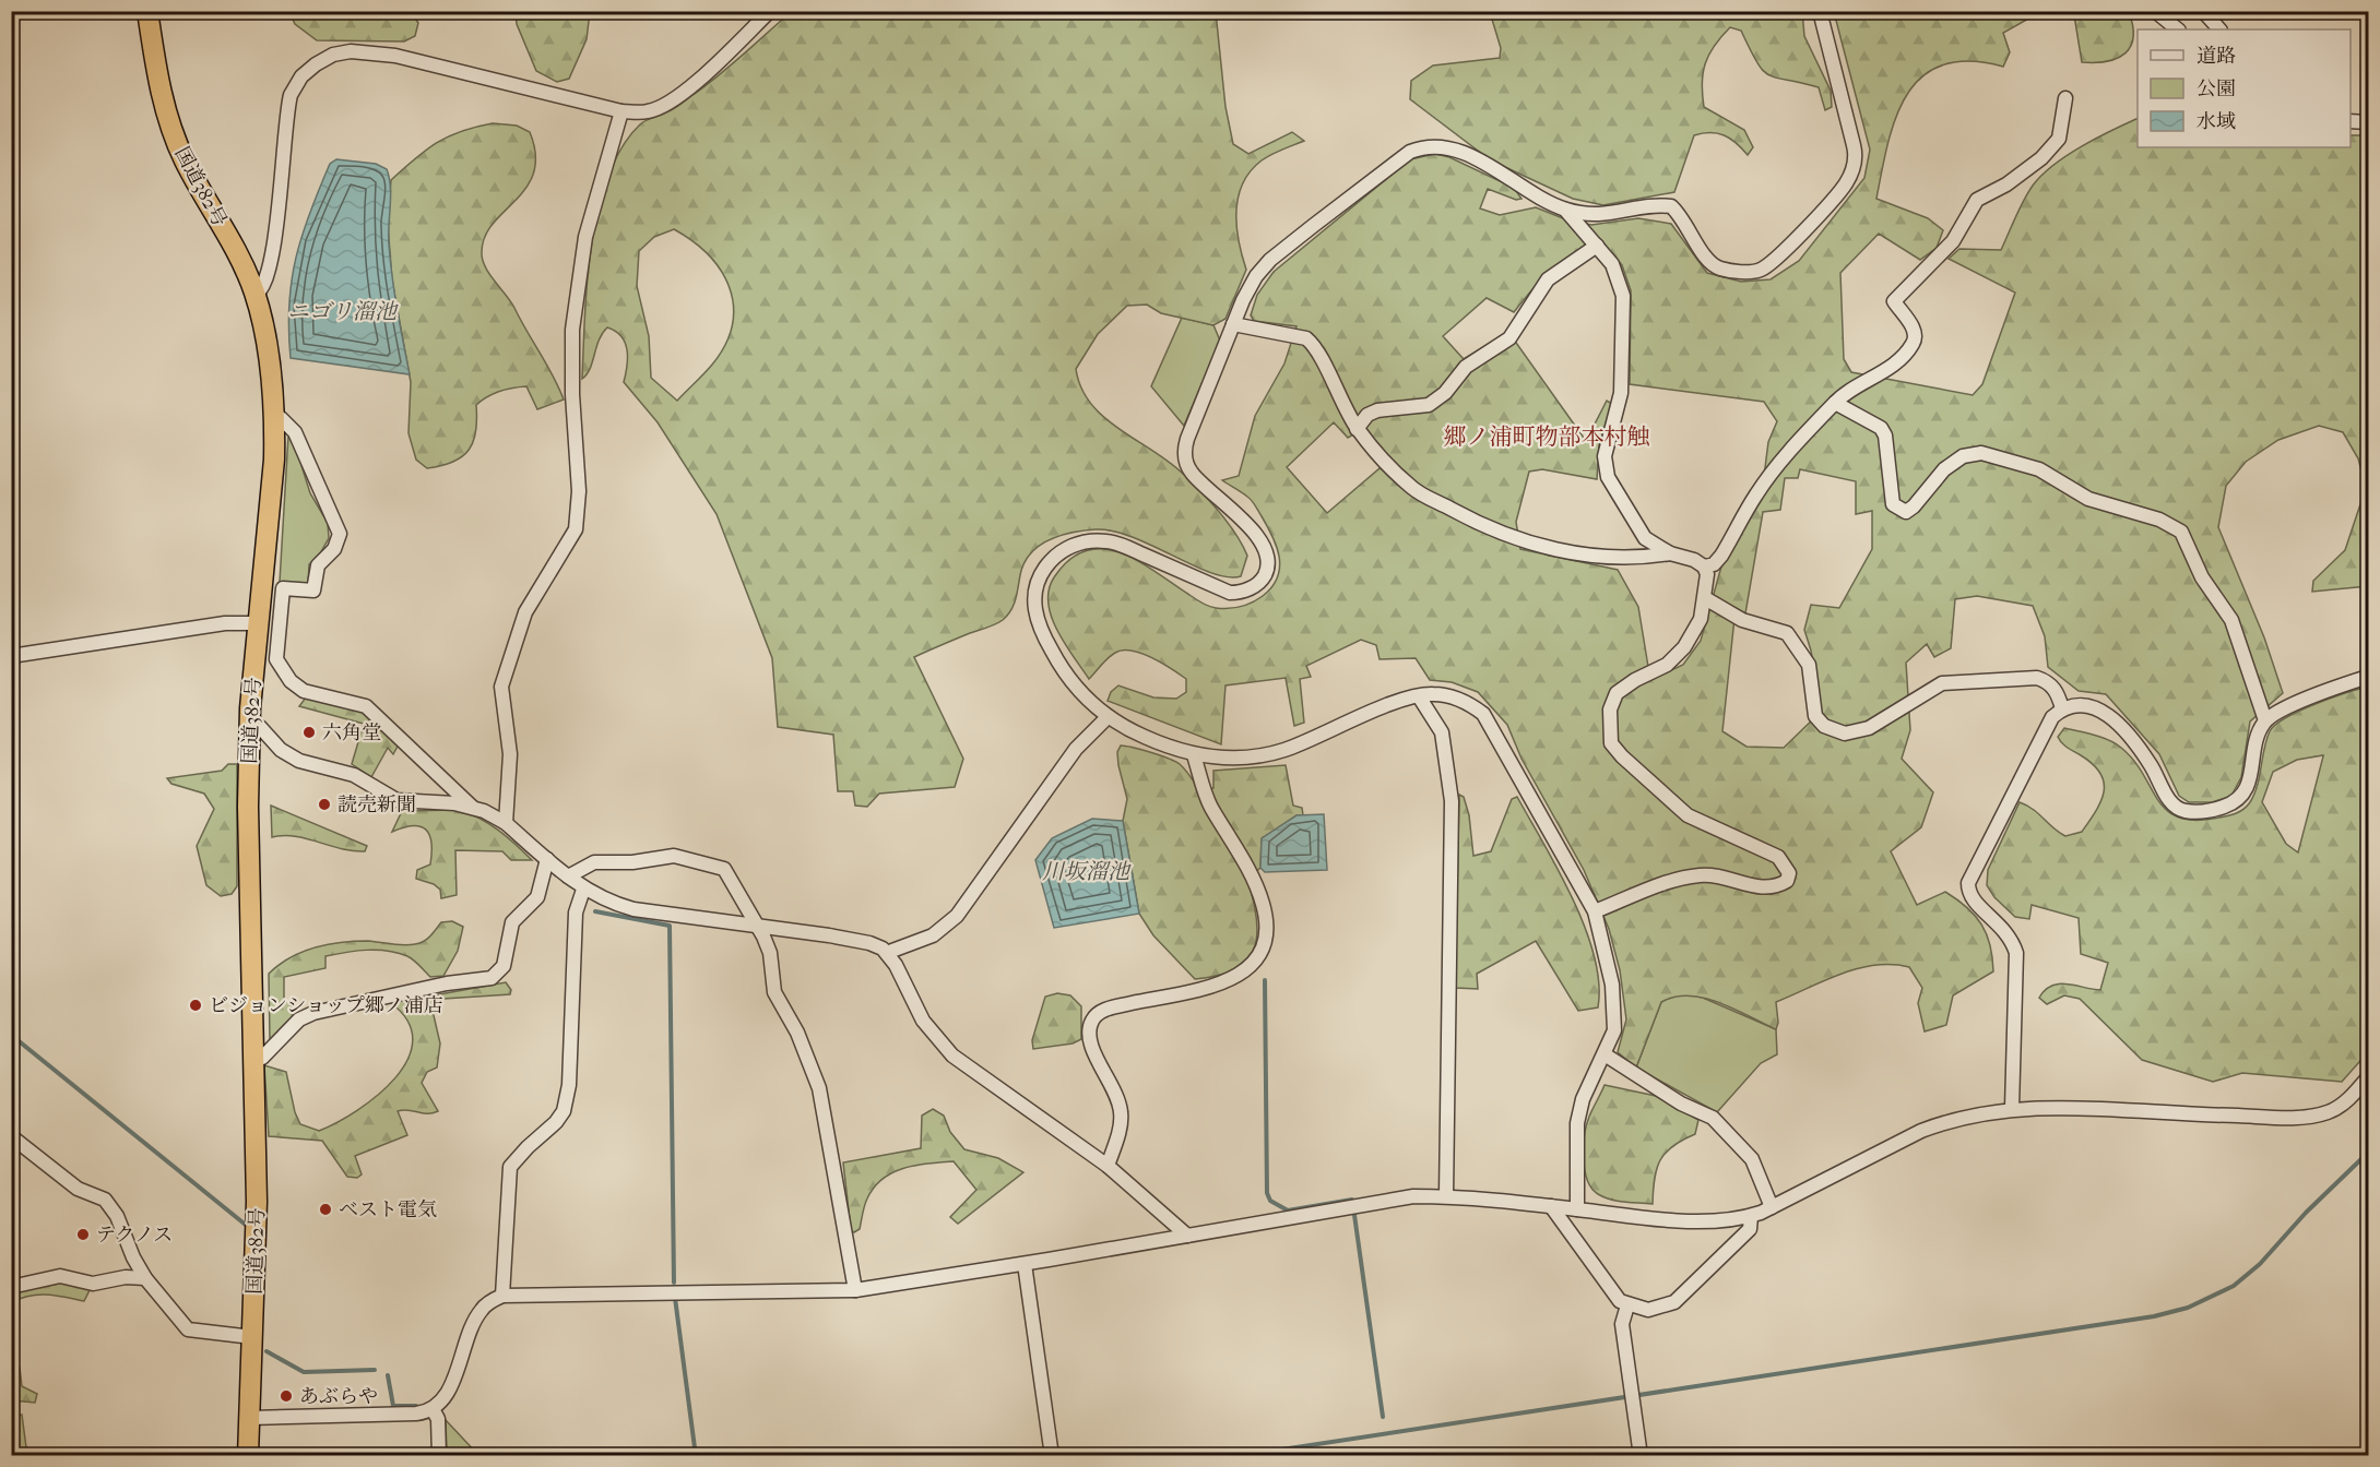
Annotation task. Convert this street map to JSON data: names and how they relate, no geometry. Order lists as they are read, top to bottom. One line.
{"streets":{"highway":["国道382号"]},"districts":["郷ノ浦町物部本村触"],"water":["ニゴリ溜池","川坂溜池"],"places":["六角堂","読売新聞","ビジョンショップ郷ノ浦店","ベスト電気","テクノス","あぶらや"],"legend":["道路","公園","水域"]}
